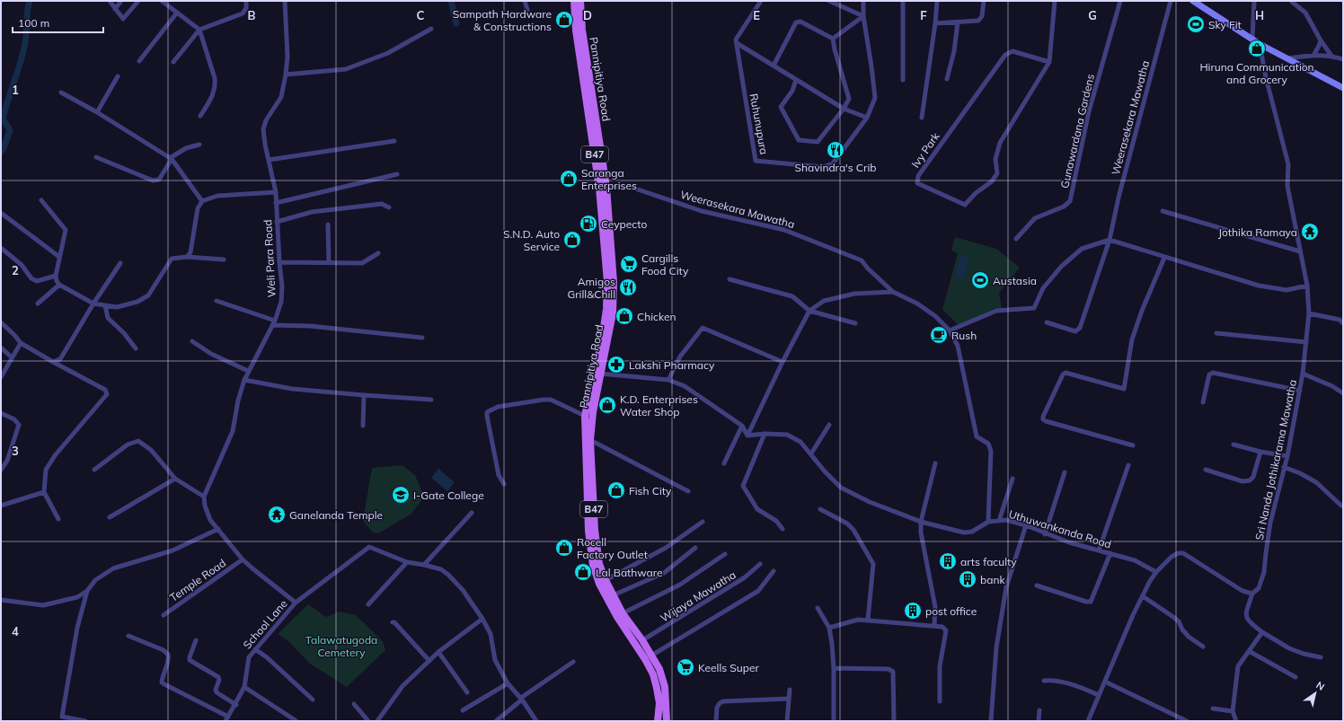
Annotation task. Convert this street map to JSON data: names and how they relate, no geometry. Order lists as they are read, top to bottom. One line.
{"streets":{"main road":["Pannipitiya Road","B47"],"street":["Weerasekara Mawatha","Ruhunupura","Gunawardana Gardens","Ivy Park","Weli Para Road","Sri Nanda Jothikarama Mawatha","Uthuwankanda Road","Temple Road","Wijaya Mawatha","School Lane"]},"crossings":[["Pannipitiya Road","Weerasekara Mawatha"],["Pannipitiya Road","Wijaya Mawatha"],["Weerasekara Mawatha","Uthuwankanda Road"],["Temple Road","School Lane"]],"parks":["Talawatugoda Cemetery"],"places":{"shop":["Sampath Hardware & Constructions","Hiruna Communication and Grocery","Saranga Enterprises","S.N.D. Auto Service","Chicken","K.D. Enterprises Water Shop","Fish City","Rocell Factory Outlet","Lal Bathware"],"sports":["Sky Fit","Austasia"],"restaurant":["Shavindra's Crib","Amigos Grill&Chill"],"fuel station":["Ceypecto"],"temple":["Jothika Ramaya","Ganelanda Temple"],"supermarket":["Cargills Food City","Keells Super"],"cafe":["Rush"],"pharmacy":["Lakshi Pharmacy"],"school or university":["I-Gate College"],"building":["arts faculty","bank","post office"]},"scale_bar":"100 m","north":"top right","grid":{"columns":["B","C","D","E","F","G","H"],"rows":["1","2","3","4"]}}
